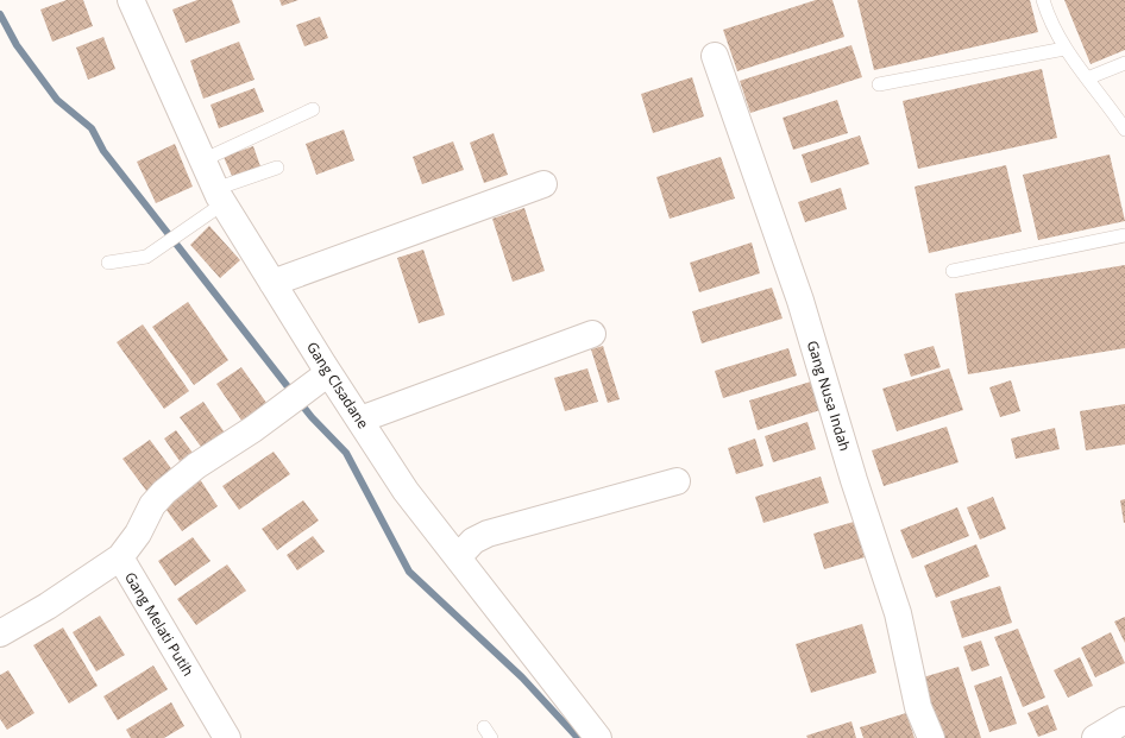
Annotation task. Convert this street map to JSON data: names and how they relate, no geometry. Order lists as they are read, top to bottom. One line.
{"streets":{"main road":["Gang CIsadane","Gang Nusa Indah","Gang Melati Putih"]}}
